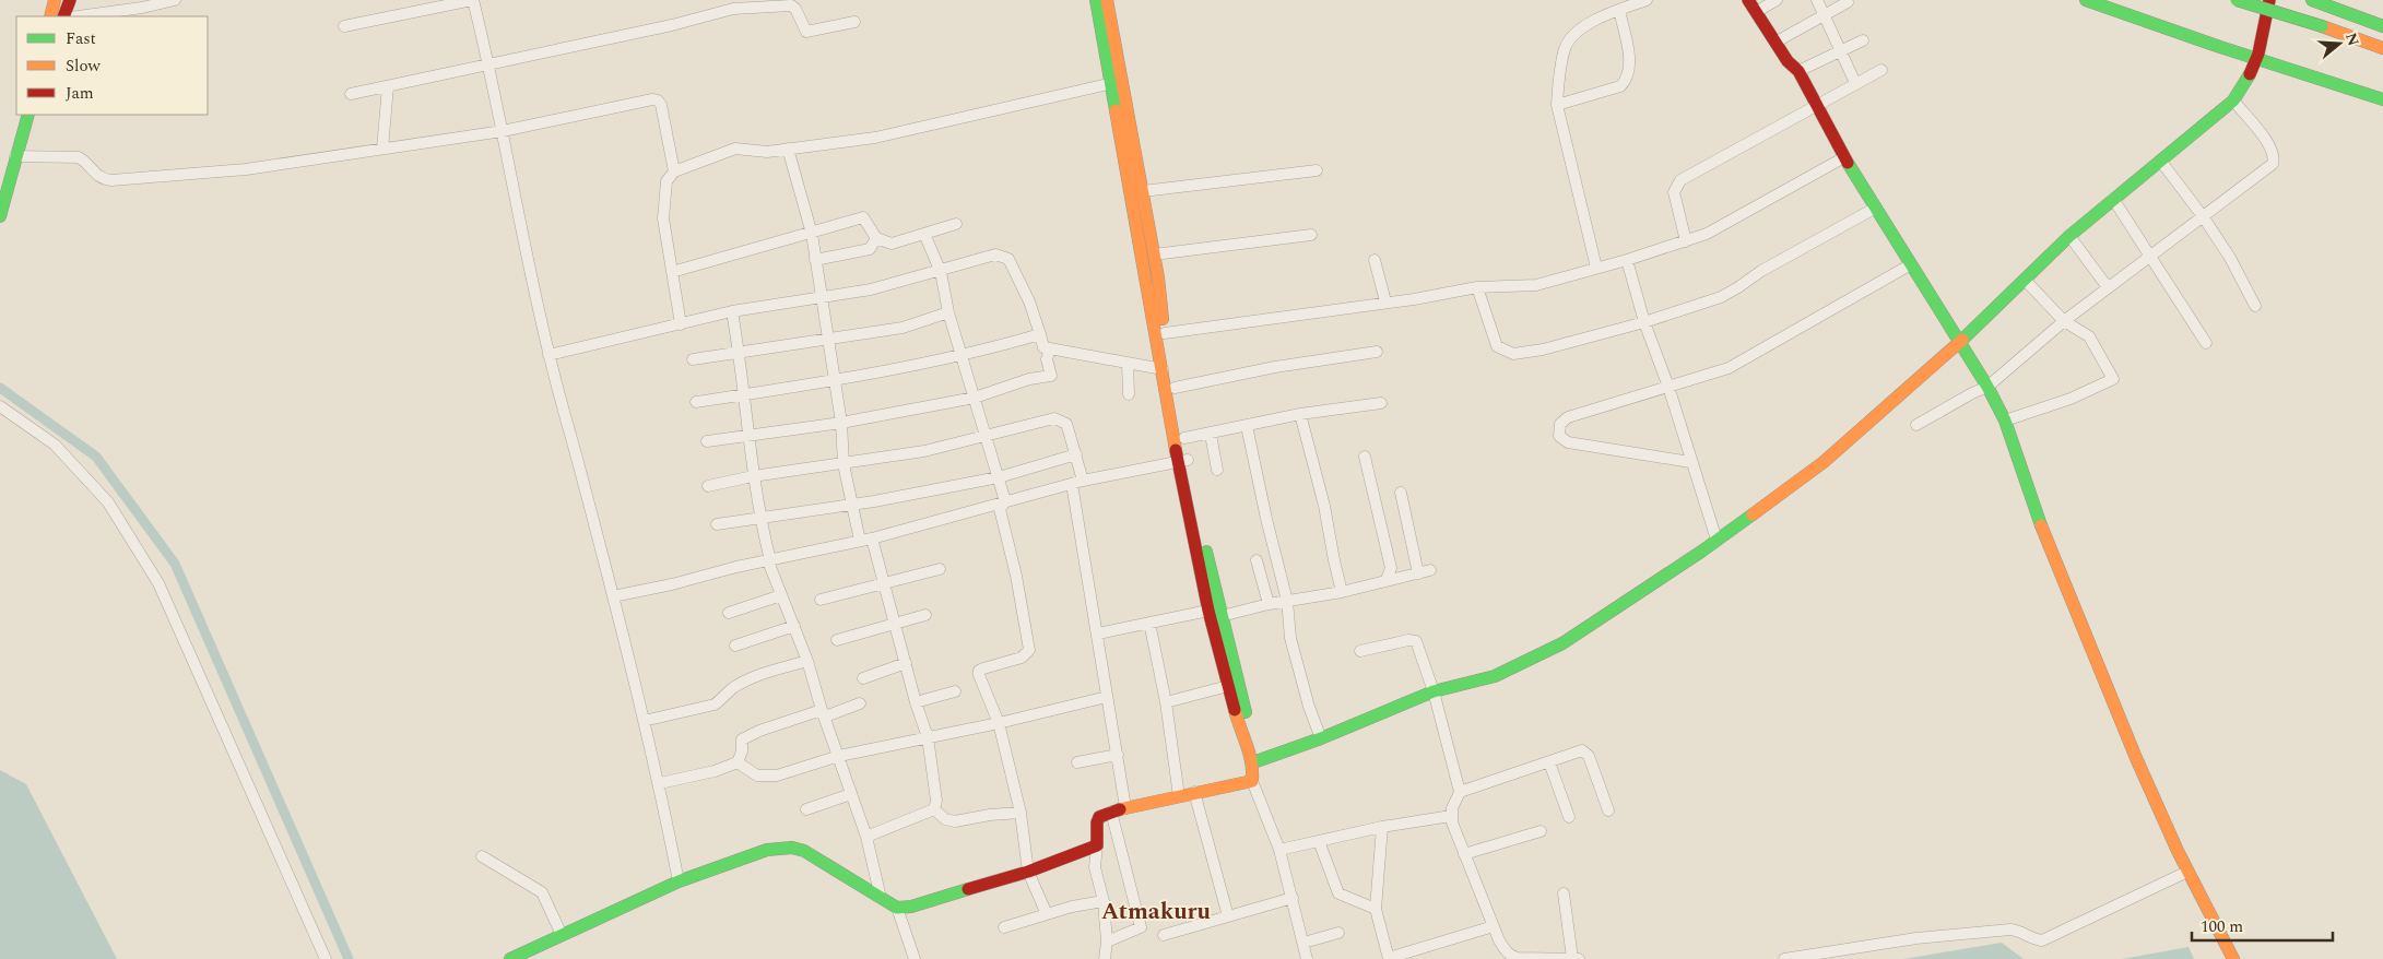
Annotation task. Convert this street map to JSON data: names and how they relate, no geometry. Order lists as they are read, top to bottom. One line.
{"districts":["Atmakuru"],"legend":["Fast","Slow","Jam"],"scale_bar":"100 m","north":"right"}
